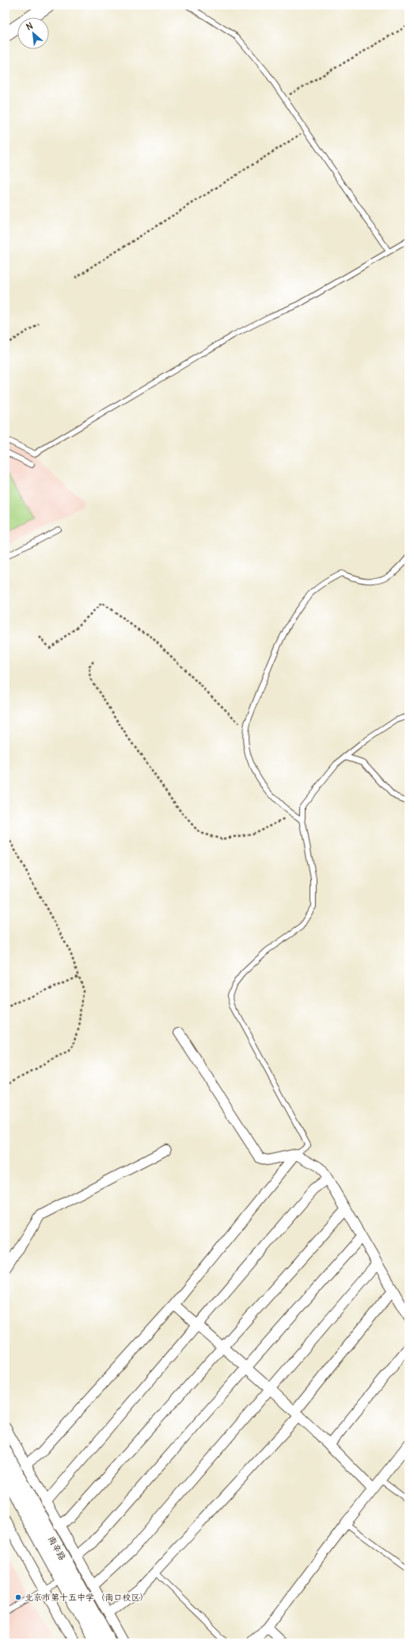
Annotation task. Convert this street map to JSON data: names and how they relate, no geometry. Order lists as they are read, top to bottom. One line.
{"streets":{"main road":["南辛路"]},"places":["北京市第十五中学 （南口校区）"],"north":"top left"}
